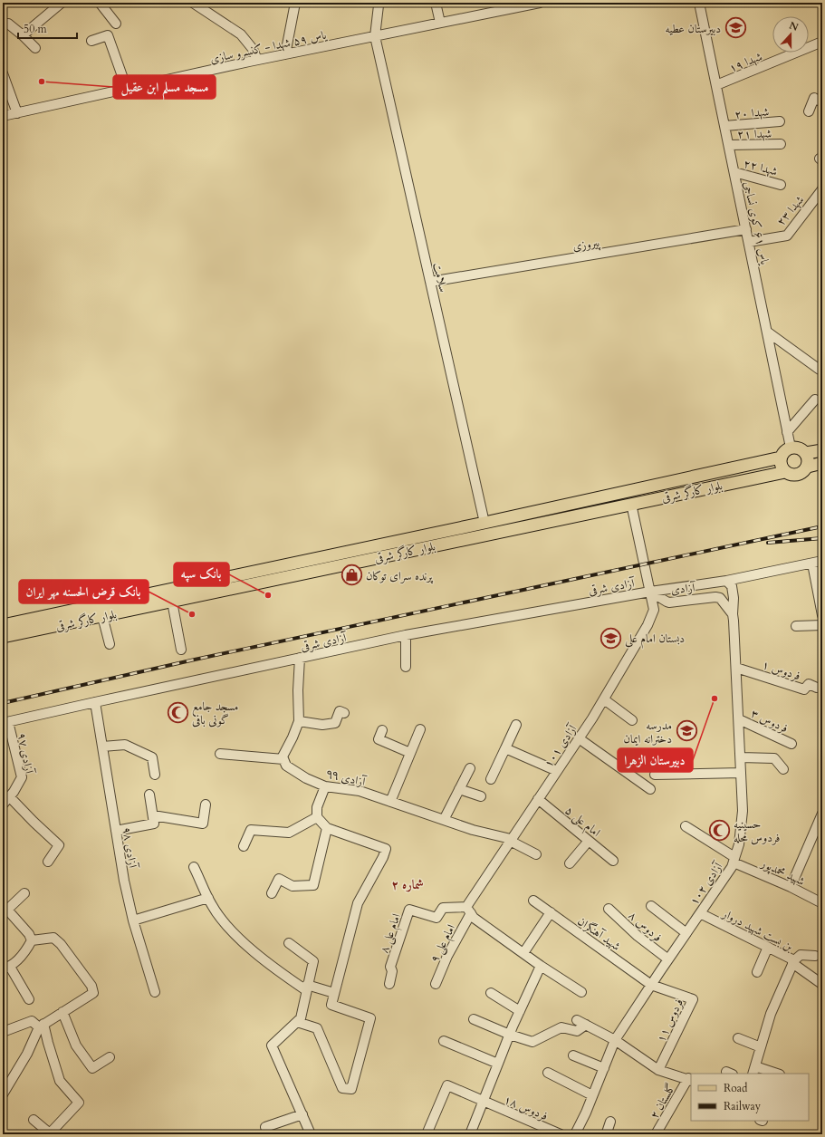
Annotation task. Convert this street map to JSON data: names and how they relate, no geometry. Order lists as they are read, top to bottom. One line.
{"streets":{"main road":["بلوار کارگر شرقی"],"street":["یاس ۵۹ شهدا - کنسرو سازی","شهدا ۱۹","شهدا ۲۰","شهدا ۲۱","شهدا ۲۲","شهدا ۲۳","یاس ۶۱ کوی نساجی","پیروزی","سلامت","آزادی شرقی","آزادی","فردوس ۱","فردوس ۳","آزادی ۱۰۱","آزادی ۹۷","آزادی ٩٩","امام علی ۵","آزادی ۹۸","شهید محمدپور","آزادی ۱۰۲","فردوس ۸","بن بست شهید دروار","امام علی ۸","شهید آهنگران","امام علی ۹","فردوس ۱۱","گلستان ۲","فردوس ۱۸"]},"crossings":[["یاس ۵۹ شهدا - کنسرو سازی","سلامت"],["شهدا ۱۹","یاس ۶۱ کوی نساجی"],["شهدا ۲۰","یاس ۶۱ کوی نساجی"],["شهدا ۲۱","یاس ۶۱ کوی نساجی"],["شهدا ۲۲","یاس ۶۱ کوی نساجی"],["شهدا ۲۳","یاس ۶۱ کوی نساجی"],["یاس ۶۱ کوی نساجی","پیروزی"],["یاس ۶۱ کوی نساجی","بلوار کارگر شرقی"],["پیروزی","سلامت"],["سلامت","بلوار کارگر شرقی"],["بلوار کارگر شرقی","آزادی ۱۰۱"],["آزادی شرقی","آزادی"],["آزادی شرقی","آزادی ۱۰۱"],["آزادی شرقی","آزادی ۹۷"],["آزادی شرقی","آزادی ۹۸"],["آزادی","آزادی ۱۰۱"],["آزادی","آزادی ۱۰۲"],["فردوس ۱","آزادی ۱۰۲"],["فردوس ۳","آزادی ۱۰۲"],["آزادی ۱۰۱","آزادی ٩٩"],["آزادی ۱۰۱","امام علی ۵"],["آزادی ۱۰۱","امام علی ۸"],["آزادی ۱۰۱","امام علی ۹"],["شهید محمدپور","آزادی ۱۰۲"],["آزادی ۱۰۲","فردوس ۸"],["آزادی ۱۰۲","بن بست شهید دروار"],["آزادی ۱۰۲","شهید آهنگران"],["آزادی ۱۰۲","فردوس ۱۱"],["امام علی ۸","امام علی ۹"],["شهید آهنگران","فردوس ۱۱"]],"districts":["شماره ۲"],"places":{"school or university":["دبیرستان عطیه","دبستان امام علی","مدرسه دخترانه ایمان"],"other":["مسجد مسلم ابن عقیل","بانک سپه","بانک قرض الحسنه مهر ایران","دبیرستان الزهرا"],"shop":["پرنده سرای توکان"],"mosque":["مسجد جامع گونی بافی","حسینیه فردوس محله"]},"legend":["Road","Railway"],"scale_bar":"50 m","north":"top"}
